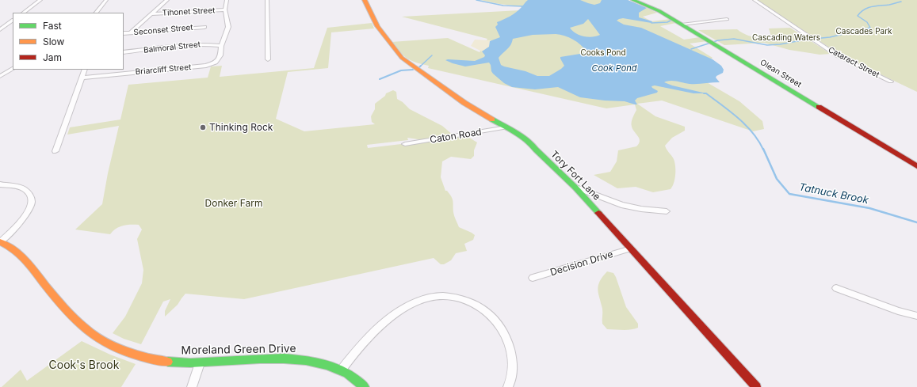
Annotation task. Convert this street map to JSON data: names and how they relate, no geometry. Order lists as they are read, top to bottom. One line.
{"streets":{"street":["Tihonet Street","Seconset Street","Balmoral Street","Cataract Street","Briarcliff Street","Olean Street","Caton Road","Tory Fort Lane","Decision Drive","Moreland Green Drive"]},"crossings":[["Balmoral Street","Briarcliff Street"],["Caton Road","Tory Fort Lane"],["Tory Fort Lane","Decision Drive"]],"water":["Cook Pond","Tatnuck Brook"],"parks":["Cascades Park","Cascading Waters","Cooks Pond","Donker Farm","Cook's Brook"],"places":["Thinking Rock"],"legend":["Fast","Slow","Jam"]}
